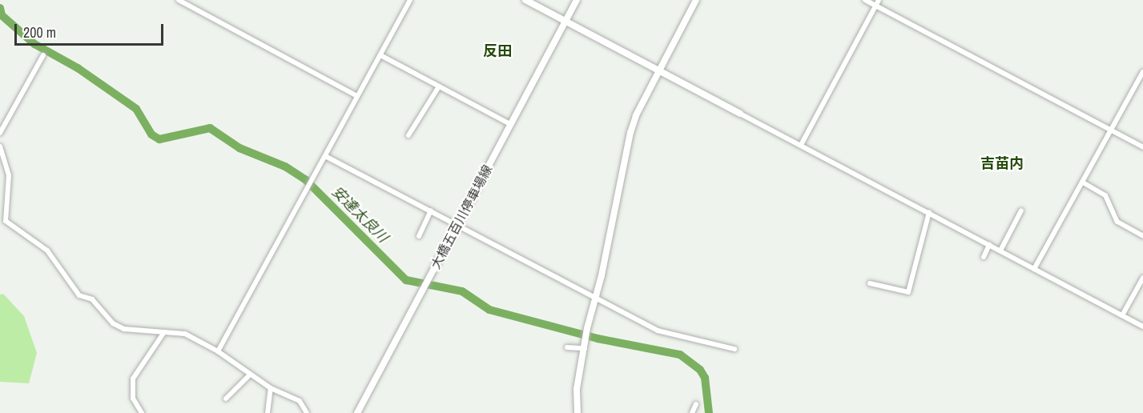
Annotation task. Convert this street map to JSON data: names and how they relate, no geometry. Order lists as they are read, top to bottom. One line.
{"streets":{"street":["大橋五百川停車場線"]},"districts":["反田","吉苗内"],"water":["安達太良川"],"scale_bar":"200 m"}
